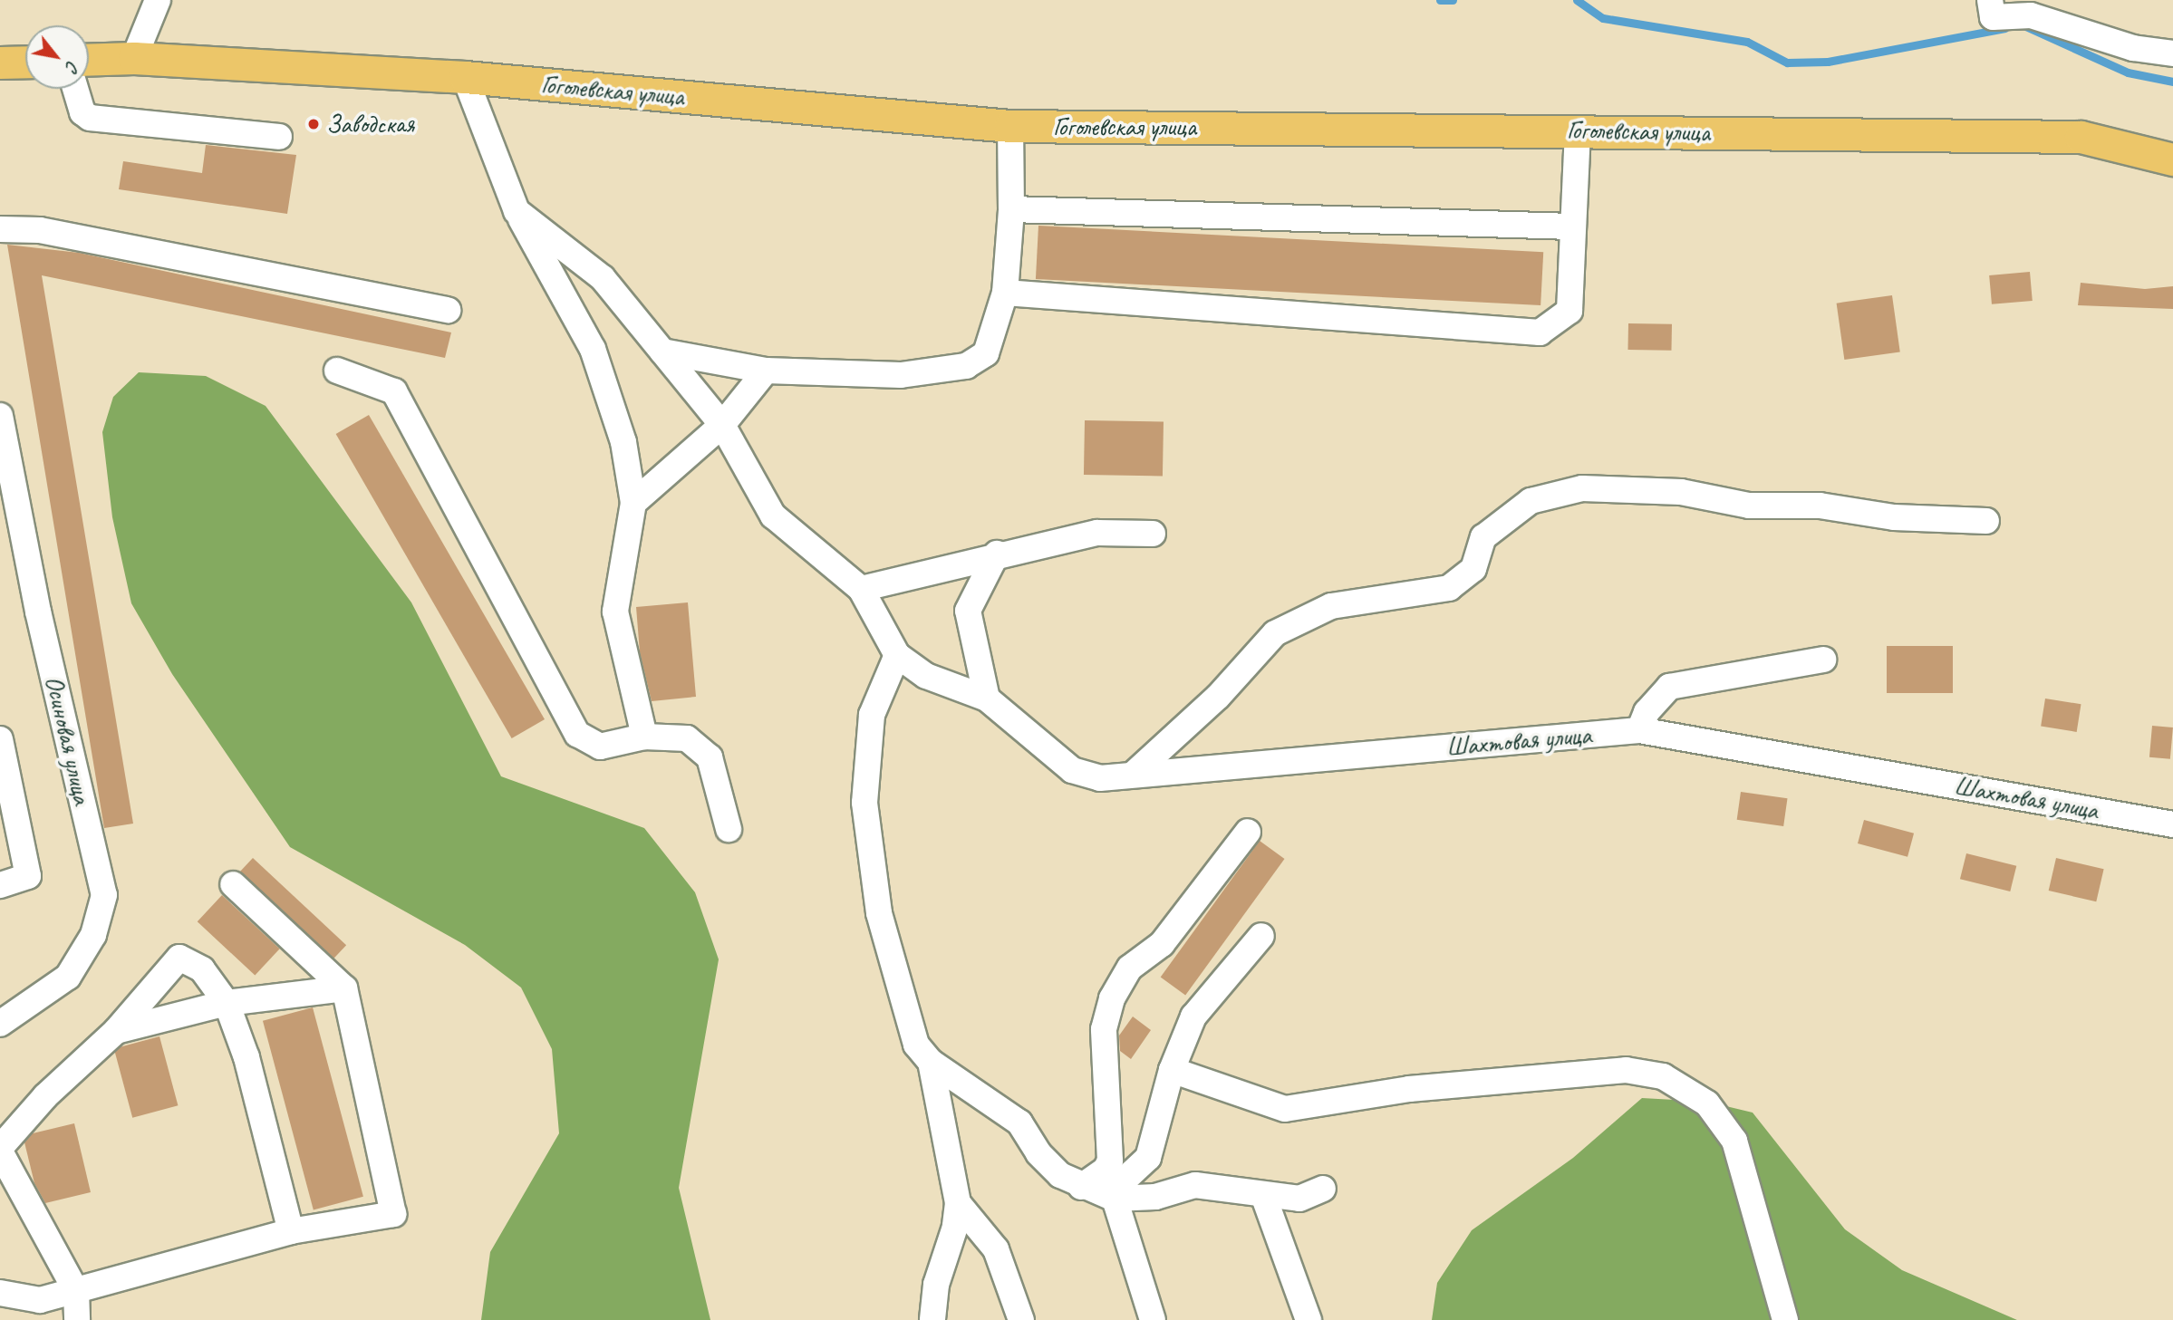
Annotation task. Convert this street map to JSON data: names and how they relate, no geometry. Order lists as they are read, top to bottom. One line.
{"streets":{"main road":["Гоголевская улица"],"street":["Осиновая улица","Шахтовая улица"]},"places":["Заводская"],"north":"bottom right"}
